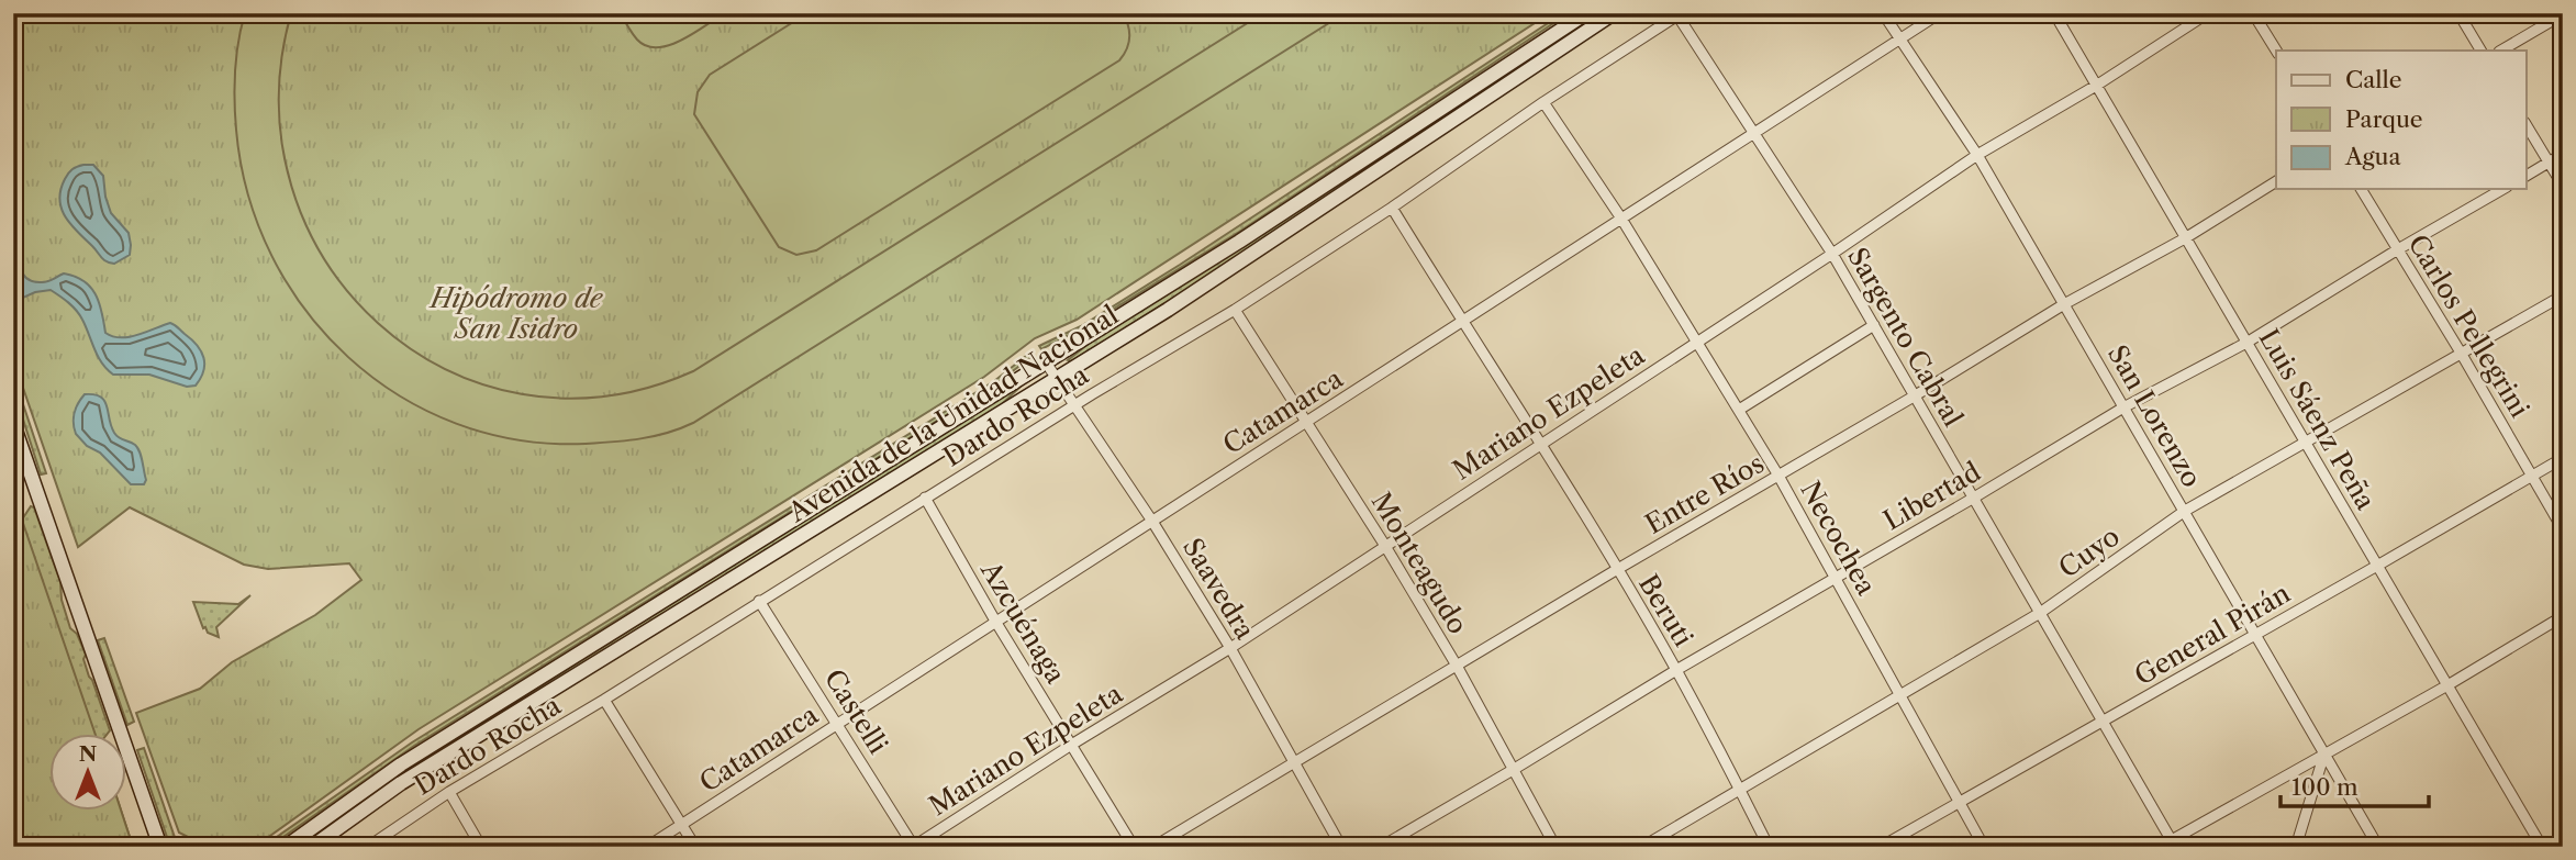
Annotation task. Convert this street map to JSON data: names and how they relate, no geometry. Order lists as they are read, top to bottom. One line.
{"streets":{"main road":["Avenida de la Unidad Nacional"],"street":["Carlos Pellegrini","Sargento Cabral","Catamarca","Mariano Ezpeleta","Dardo Rocha","San Lorenzo","Luis Sáenz Peña","Entre Ríos","Libertad","Necochea","Cuyo","Monteagudo","Saavedra","Beruti","Azcuénaga","General Pirán","Castelli"]},"crossings":[["Carlos Pellegrini","Libertad"],["Carlos Pellegrini","Cuyo"],["Carlos Pellegrini","General Pirán"],["Sargento Cabral","Catamarca"],["Sargento Cabral","Mariano Ezpeleta"],["Sargento Cabral","Dardo Rocha"],["Sargento Cabral","Entre Ríos"],["Sargento Cabral","Libertad"],["Sargento Cabral","Cuyo"],["Sargento Cabral","General Pirán"],["Catamarca","San Lorenzo"],["Catamarca","Necochea"],["Catamarca","Monteagudo"],["Catamarca","Saavedra"],["Catamarca","Beruti"],["Catamarca","Azcuénaga"],["Catamarca","Castelli"],["Mariano Ezpeleta","San Lorenzo"],["Mariano Ezpeleta","Luis Sáenz Peña"],["Mariano Ezpeleta","Necochea"],["Mariano Ezpeleta","Monteagudo"],["Mariano Ezpeleta","Saavedra"],["Mariano Ezpeleta","Beruti"],["Mariano Ezpeleta","Azcuénaga"],["Mariano Ezpeleta","Castelli"],["Avenida de la Unidad Nacional","Saavedra"],["Dardo Rocha","Necochea"],["Dardo Rocha","Monteagudo"],["Dardo Rocha","Saavedra"],["Dardo Rocha","Beruti"],["Dardo Rocha","Azcuénaga"],["Dardo Rocha","Castelli"],["San Lorenzo","Entre Ríos"],["San Lorenzo","Libertad"],["San Lorenzo","Cuyo"],["San Lorenzo","General Pirán"],["Luis Sáenz Peña","Entre Ríos"],["Luis Sáenz Peña","Libertad"],["Luis Sáenz Peña","Cuyo"],["Luis Sáenz Peña","General Pirán"],["Entre Ríos","Necochea"],["Entre Ríos","Monteagudo"],["Entre Ríos","Saavedra"],["Entre Ríos","Beruti"],["Libertad","Necochea"],["Libertad","Monteagudo"],["Libertad","Beruti"],["Necochea","Cuyo"],["Necochea","General Pirán"],["Cuyo","Beruti"]],"parks":["Hipódromo de San Isidro"],"legend":["Calle","Parque","Agua"],"scale_bar":"100 m","north":"top"}
